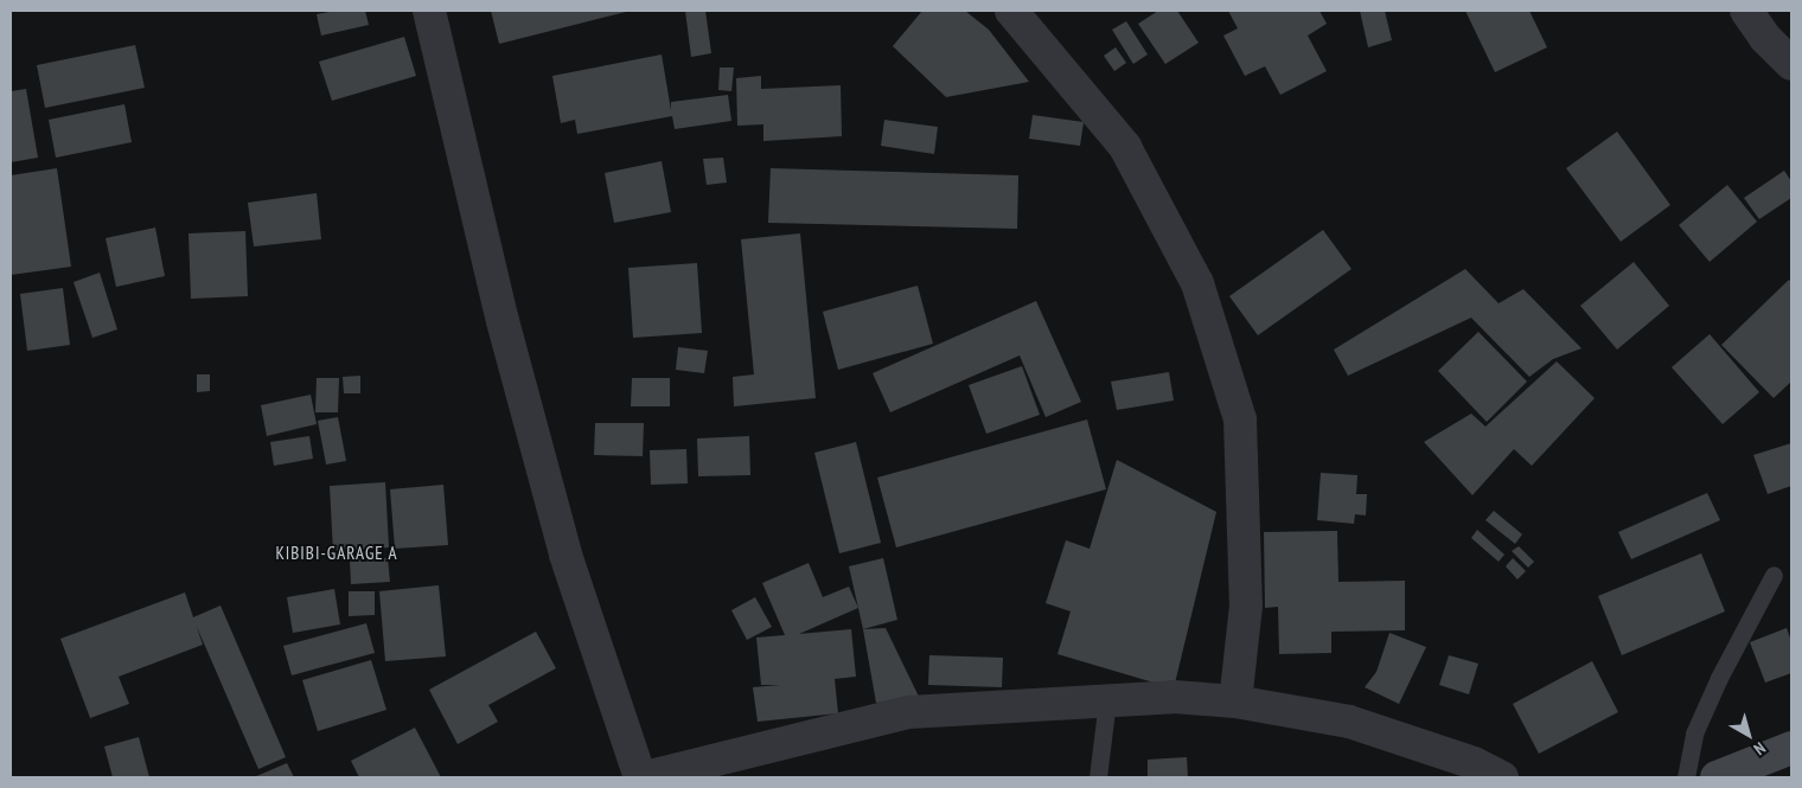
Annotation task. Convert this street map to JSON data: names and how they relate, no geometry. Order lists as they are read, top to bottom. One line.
{"districts":["KIBIBI-GARAGE A"],"north":"bottom right"}
